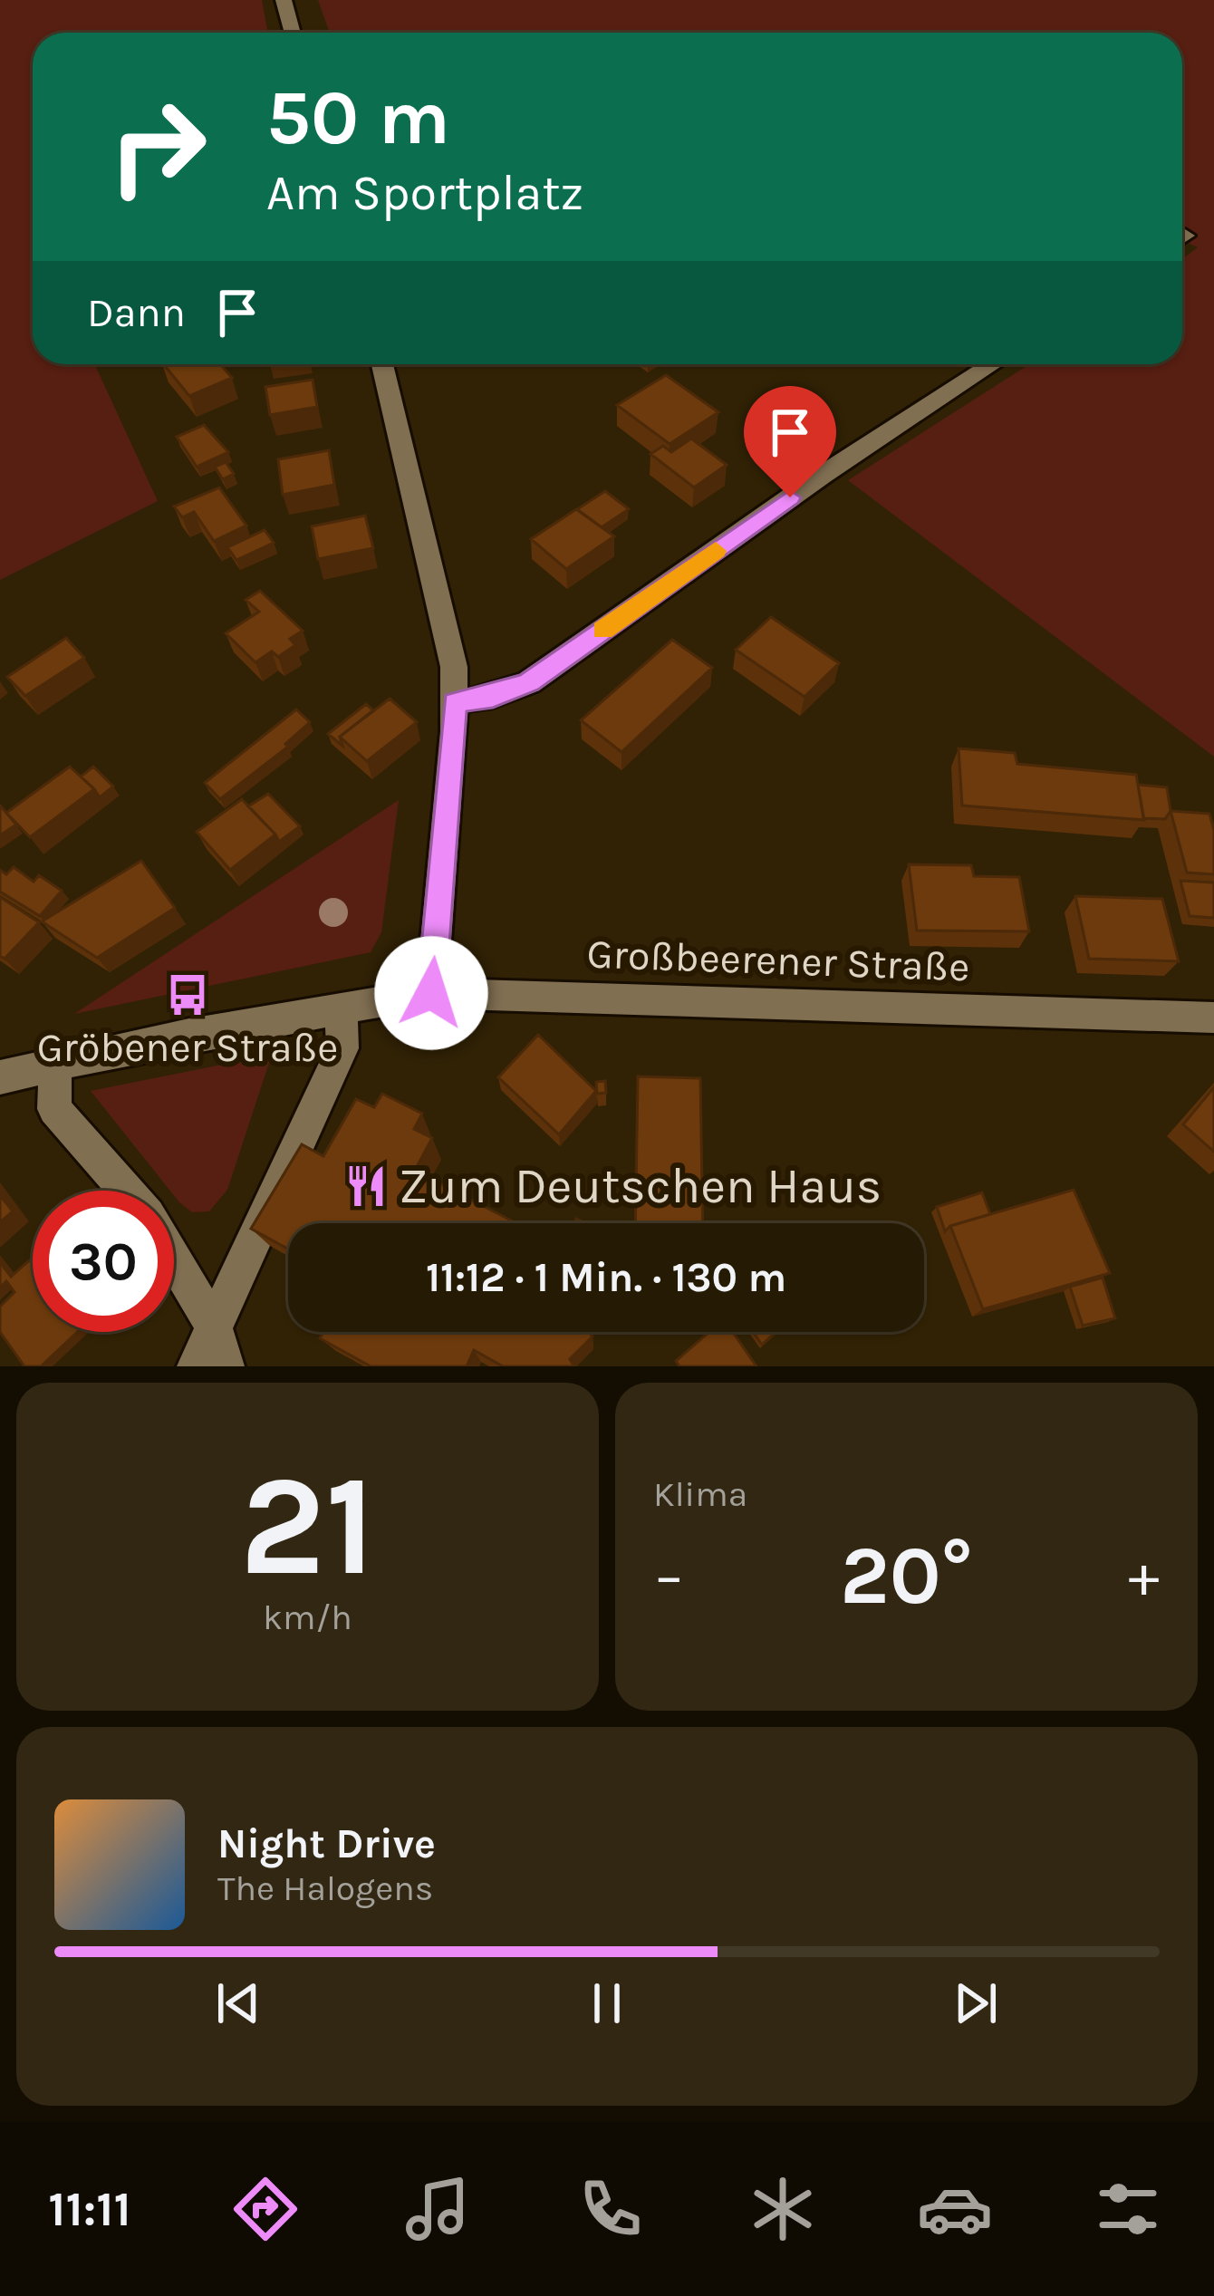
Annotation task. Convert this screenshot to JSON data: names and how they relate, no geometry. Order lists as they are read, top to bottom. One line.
{"streets":{"street":["Großbeerener Straße"]},"places":{"bus stop":["Gröbener Straße"],"restaurant":["Zum Deutschen Haus"]},"page":{"turn":["50 m","Am Sportplatz"],"then":"Dann","limit":"30","trip":"11:12 · 1 Min. · 130 m","tile":[["21","km/h"],"Klima"],"heat":["−","20°","+"],"song":["Night Drive","The Halogens"],"tabs":"11:11"}}
